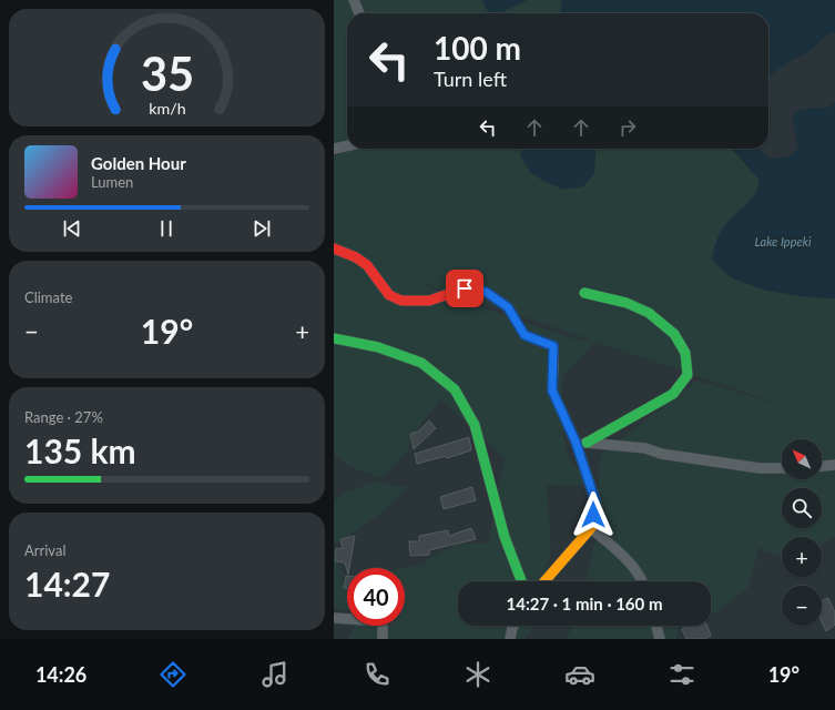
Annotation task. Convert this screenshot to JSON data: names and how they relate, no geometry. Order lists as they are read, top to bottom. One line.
{"water":["Lake Ippeki"],"north":"top left","page":{"turn":["100 m","Turn left"],"song":["Golden Hour","Lumen"],"tile":["Climate",["Range · 27%","135 km"],["Arrival","14:27"]],"heat":["−","19°","+"],"map_buttons":["+","−"],"limit":"40","trip":"14:27 · 1 min · 160 m","tabs":["14:26","19°"],"gauge":["35","km/h"]}}
